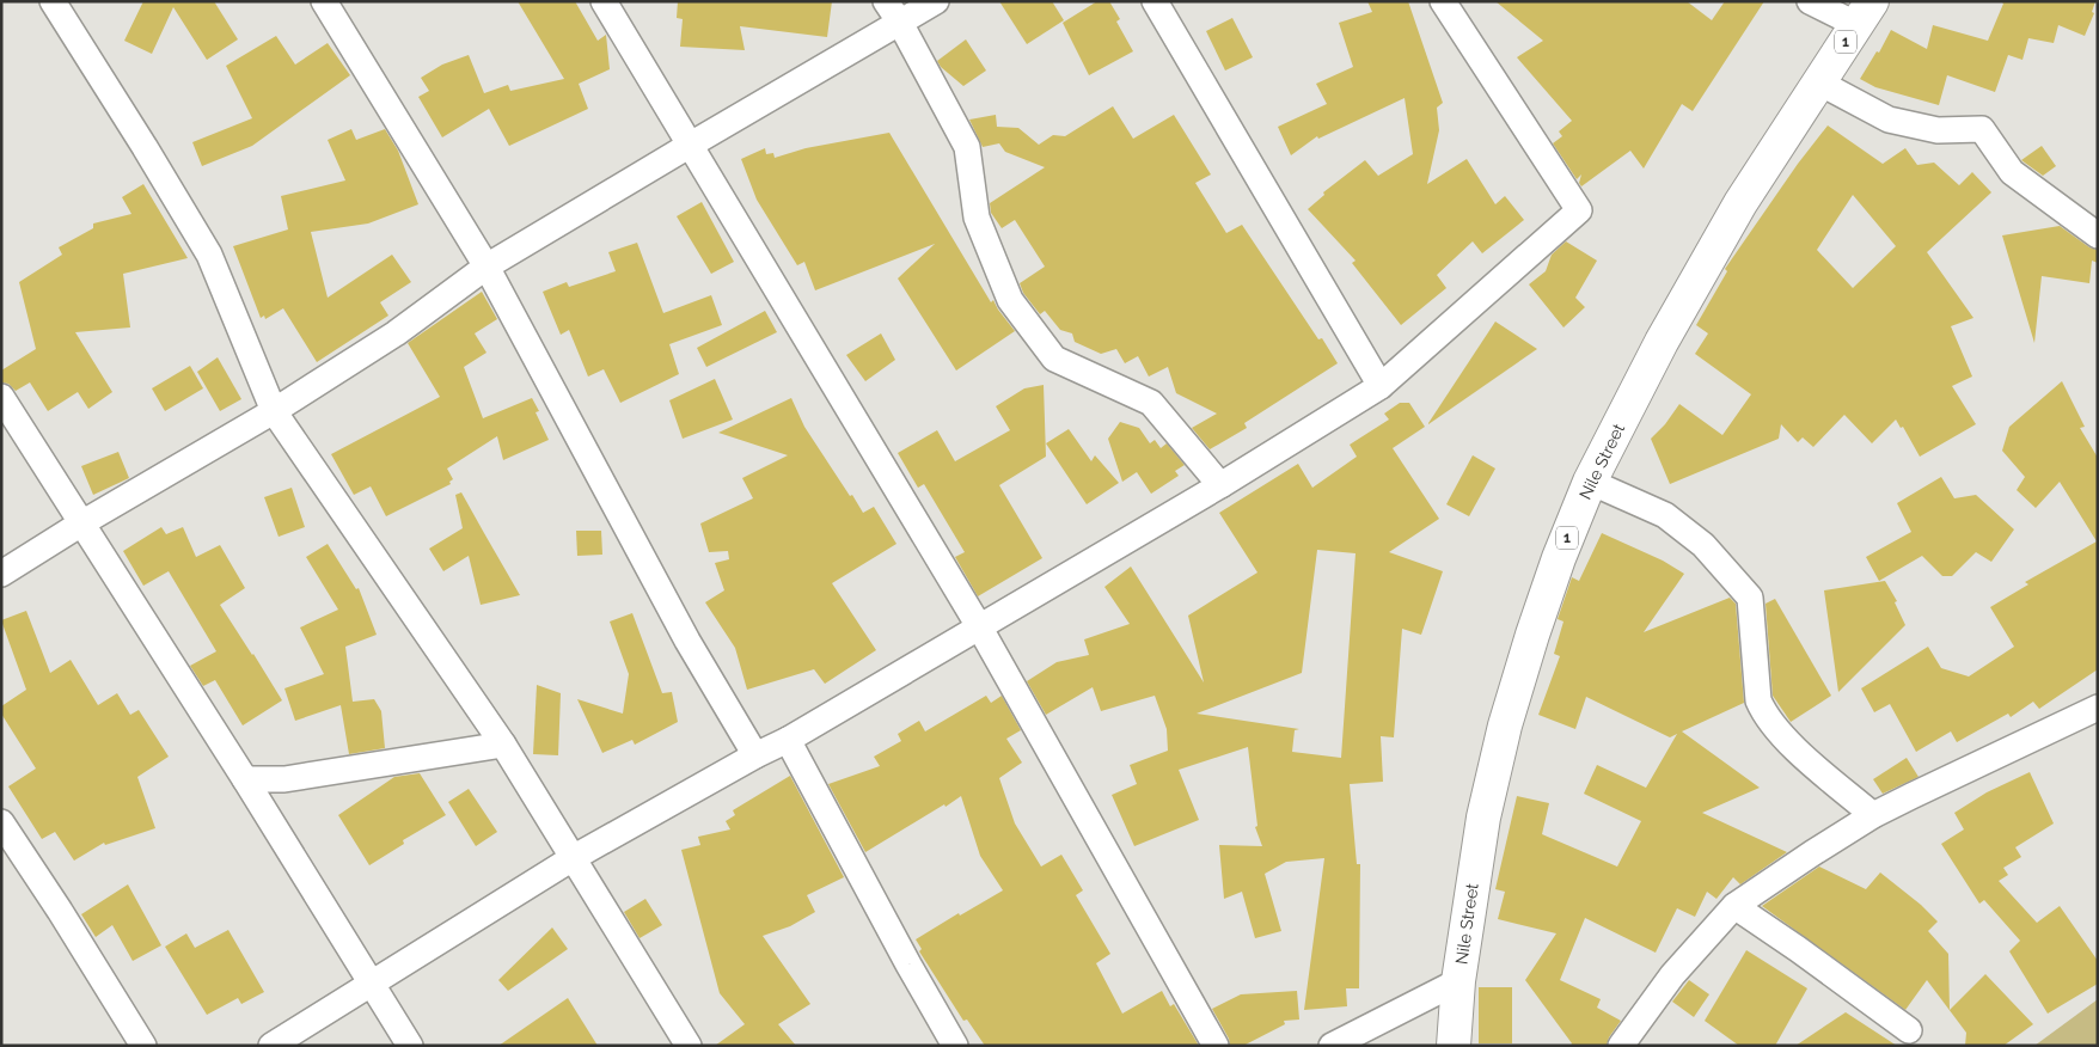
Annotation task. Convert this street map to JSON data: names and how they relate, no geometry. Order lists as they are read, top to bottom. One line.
{"streets":{"main road":["1","Nile Street"]}}
